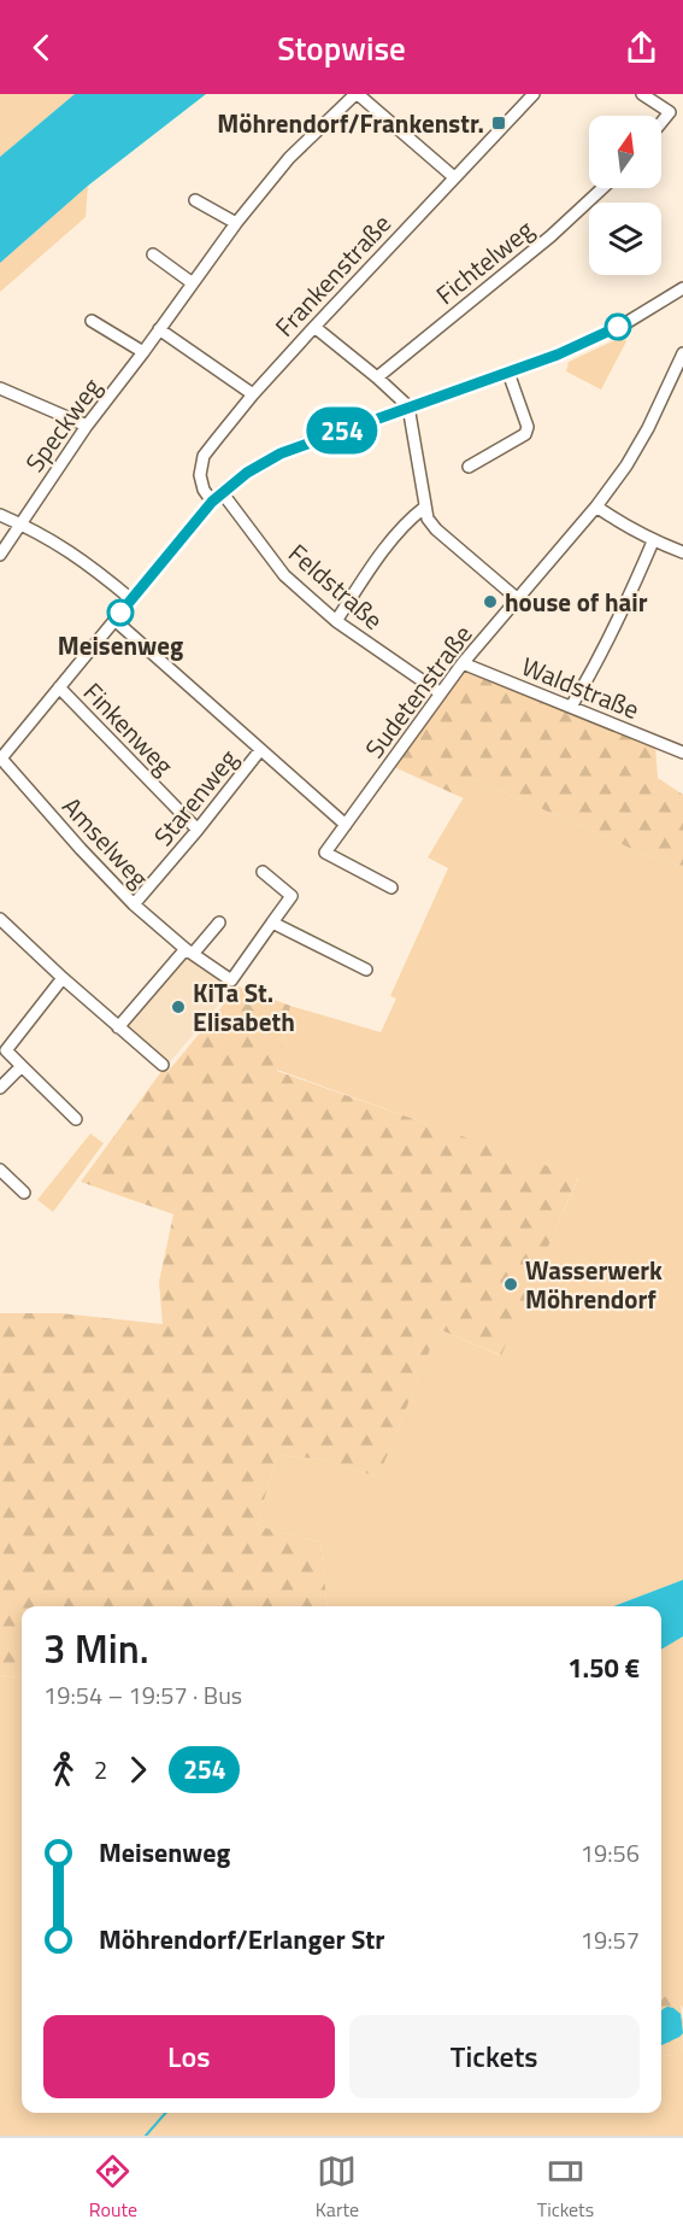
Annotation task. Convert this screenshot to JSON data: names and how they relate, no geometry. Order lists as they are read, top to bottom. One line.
{"streets":{"street":["Fichtelweg","Frankenstraße","Speckweg","Feldstraße","Waldstraße","Sudetenstraße","Finkenweg","Starenweg","Amselweg"]},"crossings":[["Feldstraße","Sudetenstraße"],["Waldstraße","Sudetenstraße"],["Finkenweg","Starenweg"],["Starenweg","Amselweg"]],"places":{"transit":["Möhrendorf/Frankenstr."],"other":["house of hair","Meisenweg","KiTa St. Elisabeth","Wasserwerk Möhrendorf"]},"lines":["bus line 254"],"north":"top","page":{"header":"Stopwise","on_map":"254","heading":["3 Min.","19:54 – 19:57 · Bus","1.50 €"],"legs":["2","254"],"list":[{"name":"Meisenweg","value":"19:56"},{"name":"Möhrendorf/Erlanger Str","value":"19:57"}],"buttons":["Los","Tickets"],"tabs":["Route","Karte","Tickets"]}}
